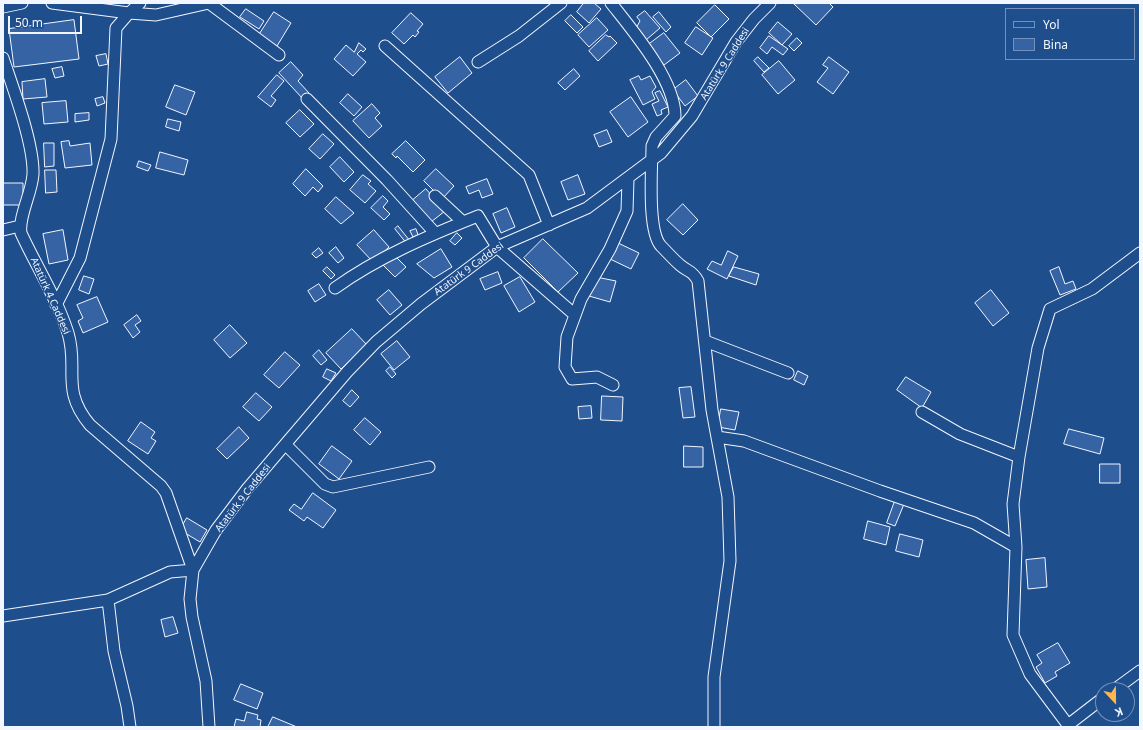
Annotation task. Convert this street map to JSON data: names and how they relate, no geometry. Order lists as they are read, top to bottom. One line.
{"streets":{"street":["Atatürk 9 Caddesi","Atatürk 4 Caddesi"]},"crossings":[["Atatürk 9 Caddesi","Atatürk 4 Caddesi"]],"legend":["Yol","Bina"],"scale_bar":"50 m","north":"bottom"}
